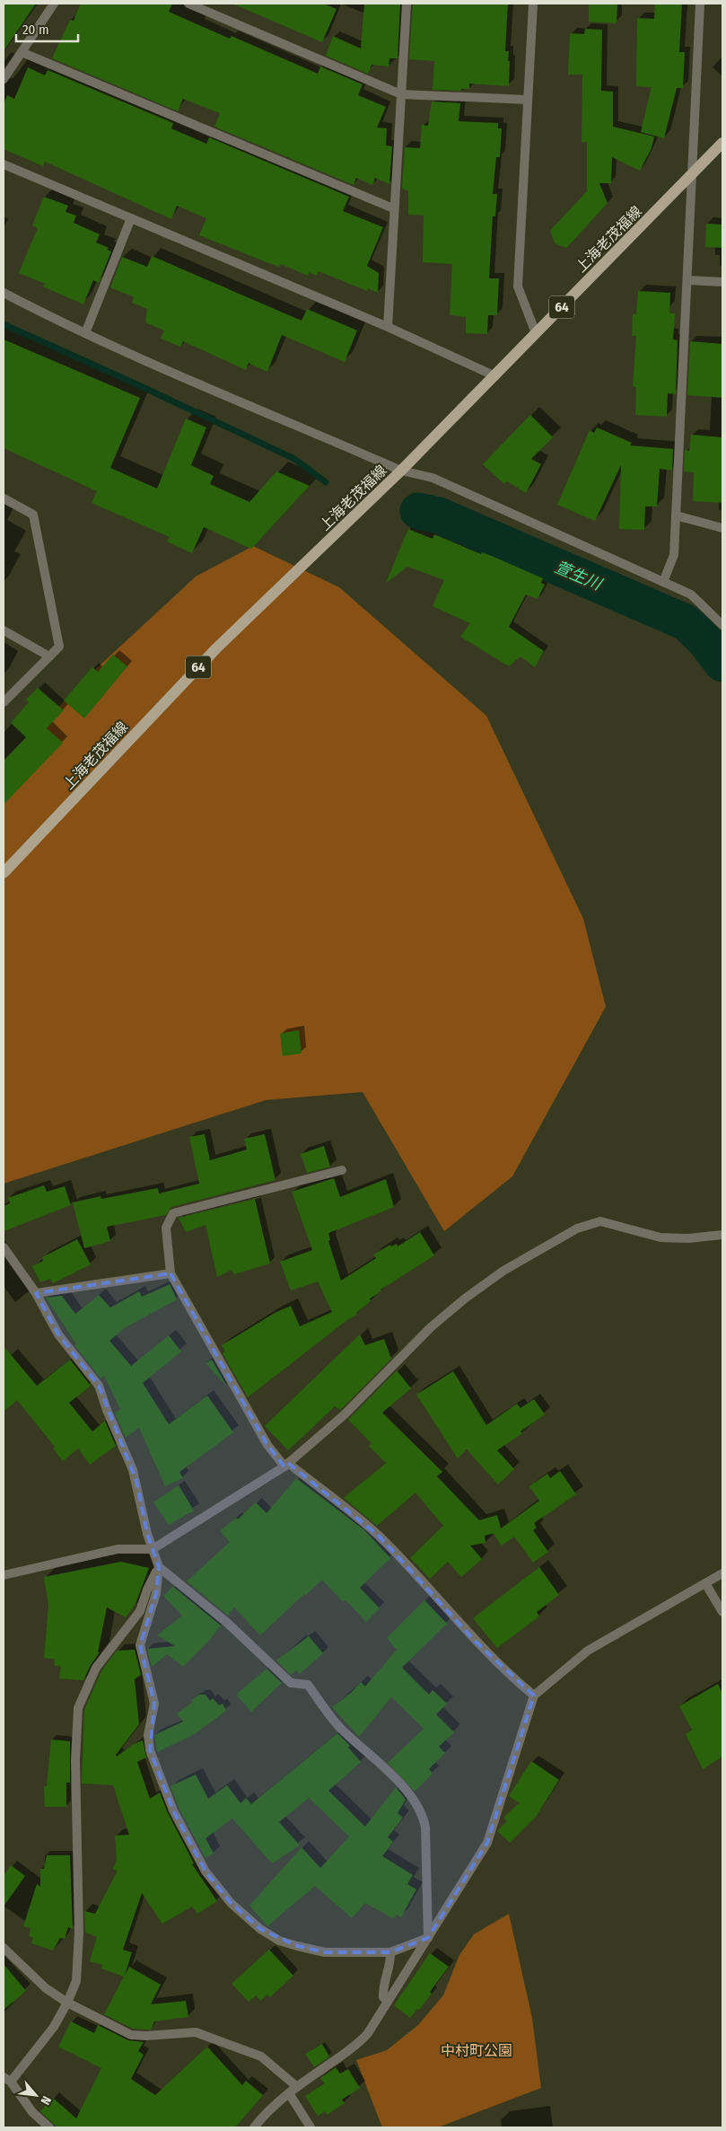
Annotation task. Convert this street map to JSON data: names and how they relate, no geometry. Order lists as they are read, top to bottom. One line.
{"streets":{"main road":["上海老茂福線","64"]},"water":["萱生川"],"parks":["中村町公園"],"scale_bar":"20 m","north":"bottom right"}
